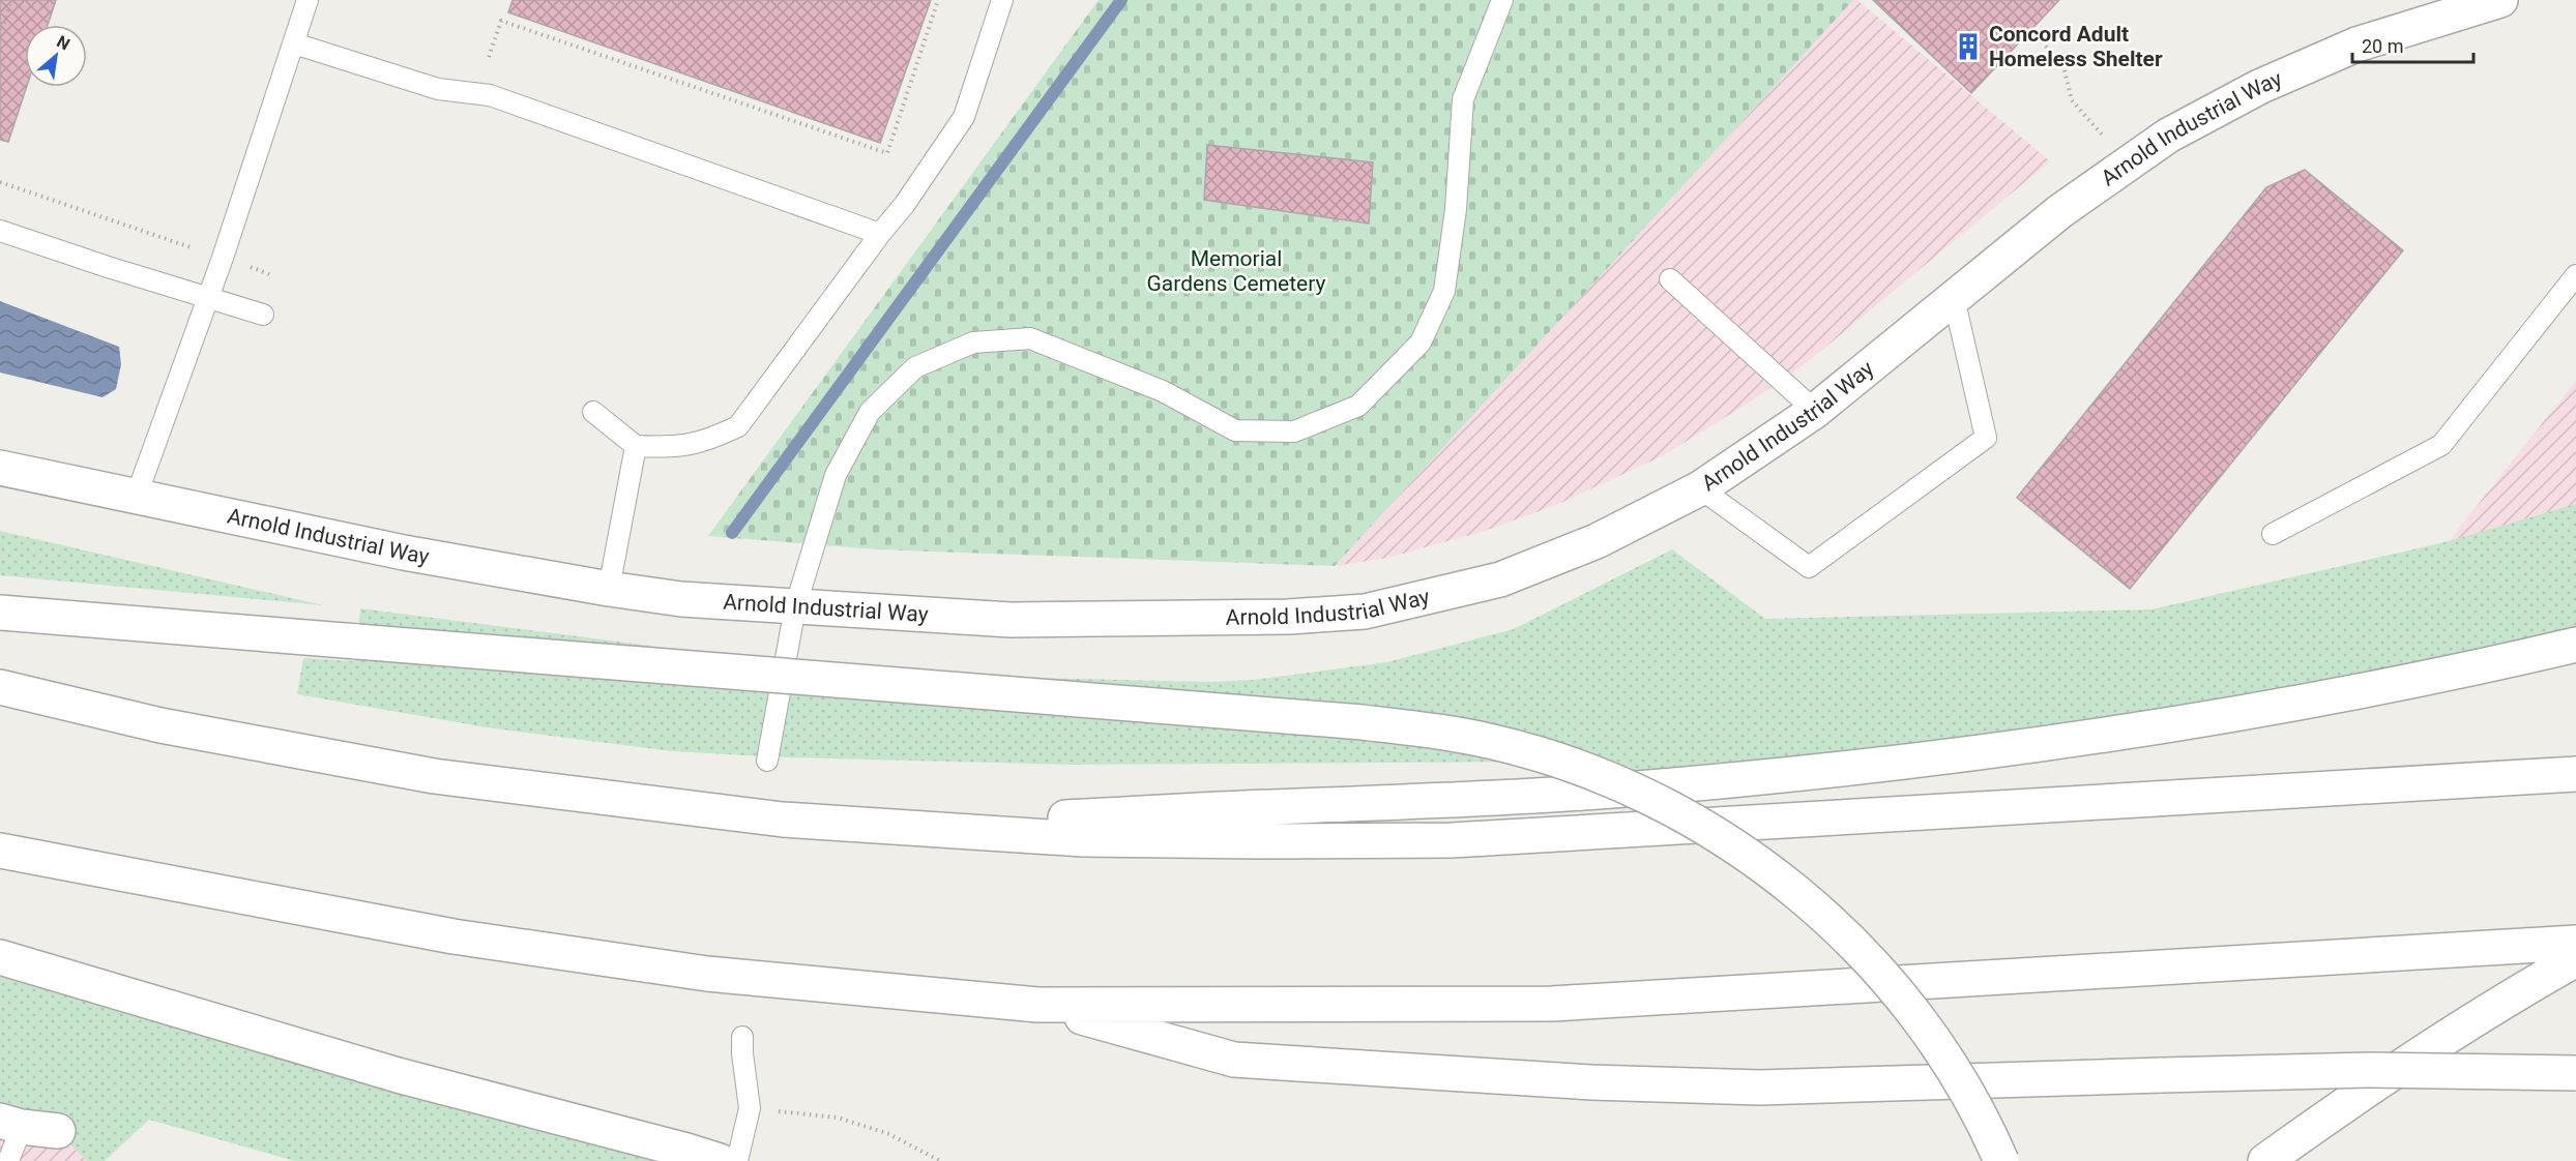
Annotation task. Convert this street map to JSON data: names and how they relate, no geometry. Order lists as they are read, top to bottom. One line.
{"streets":{"main road":["Arnold Industrial Way"]},"parks":["Memorial Gardens Cemetery"],"places":{"building":["Concord Adult Homeless Shelter"]},"scale_bar":"20 m","north":"top right"}
